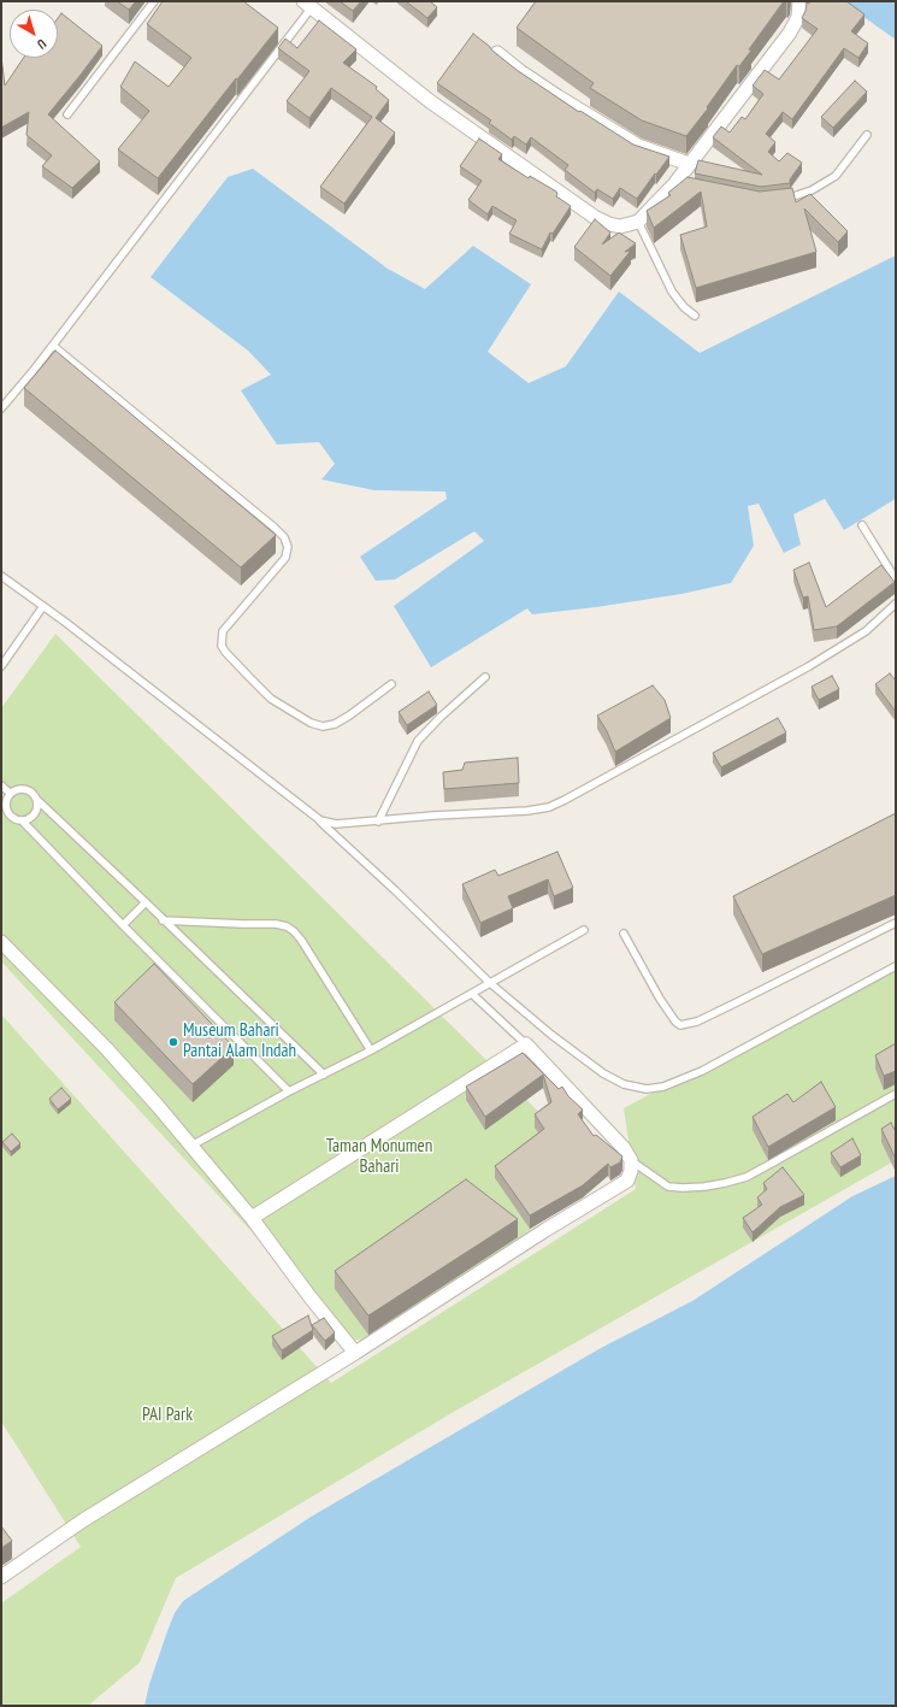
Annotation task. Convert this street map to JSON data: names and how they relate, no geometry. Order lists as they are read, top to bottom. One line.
{"parks":["Taman Monumen Bahari","PAI Park"],"places":["Museum Bahari Pantai Alam Indah"],"north":"bottom right"}
